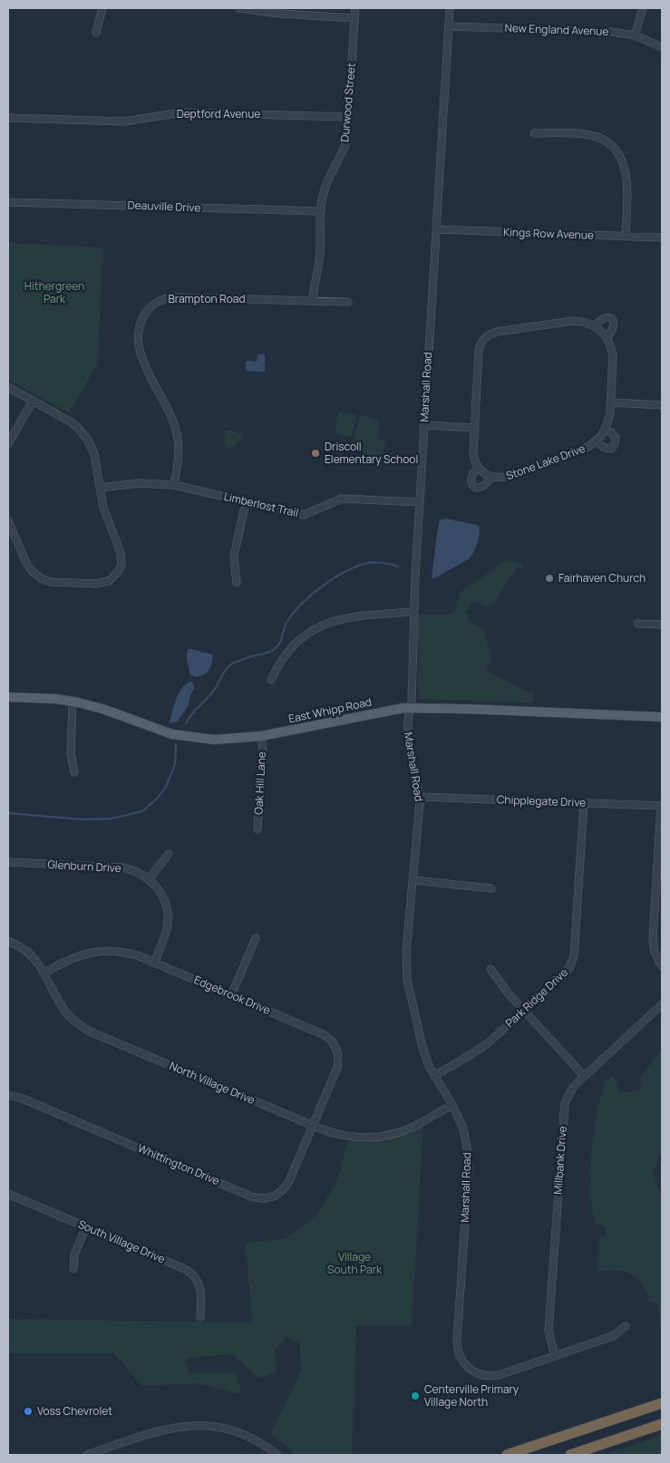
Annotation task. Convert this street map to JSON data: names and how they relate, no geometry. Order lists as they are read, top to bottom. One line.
{"streets":{"main road":["East Whipp Road"],"street":["New England Avenue","Durwood Street","Deptford Avenue","Deauville Drive","Kings Row Avenue","Brampton Road","Marshall Road","Stone Lake Drive","Limberlost Trail","Oak Hill Lane","Chipplegate Drive","Glenburn Drive","Edgebrook Drive","Park Ridge Drive","North Village Drive","Millbank Drive","Whittington Drive","South Village Drive"]},"crossings":[["New England Avenue","Marshall Road"],["Durwood Street","Deptford Avenue"],["Durwood Street","Deauville Drive"],["Durwood Street","Brampton Road"],["Kings Row Avenue","Marshall Road"],["Brampton Road","Limberlost Trail"],["Marshall Road","Limberlost Trail"],["Marshall Road","East Whipp Road"],["Marshall Road","Chipplegate Drive"],["Marshall Road","Park Ridge Drive"],["Marshall Road","North Village Drive"],["Marshall Road","Millbank Drive"],["East Whipp Road","Oak Hill Lane"],["Chipplegate Drive","Park Ridge Drive"],["Glenburn Drive","Edgebrook Drive"],["Edgebrook Drive","North Village Drive"],["Edgebrook Drive","Whittington Drive"],["North Village Drive","Whittington Drive"]],"parks":["Hithergreen Park","Village South Park"],"places":["Driscoll Elementary School","Fairhaven Church","Centerville Primary Village North","Voss Chevrolet"]}
